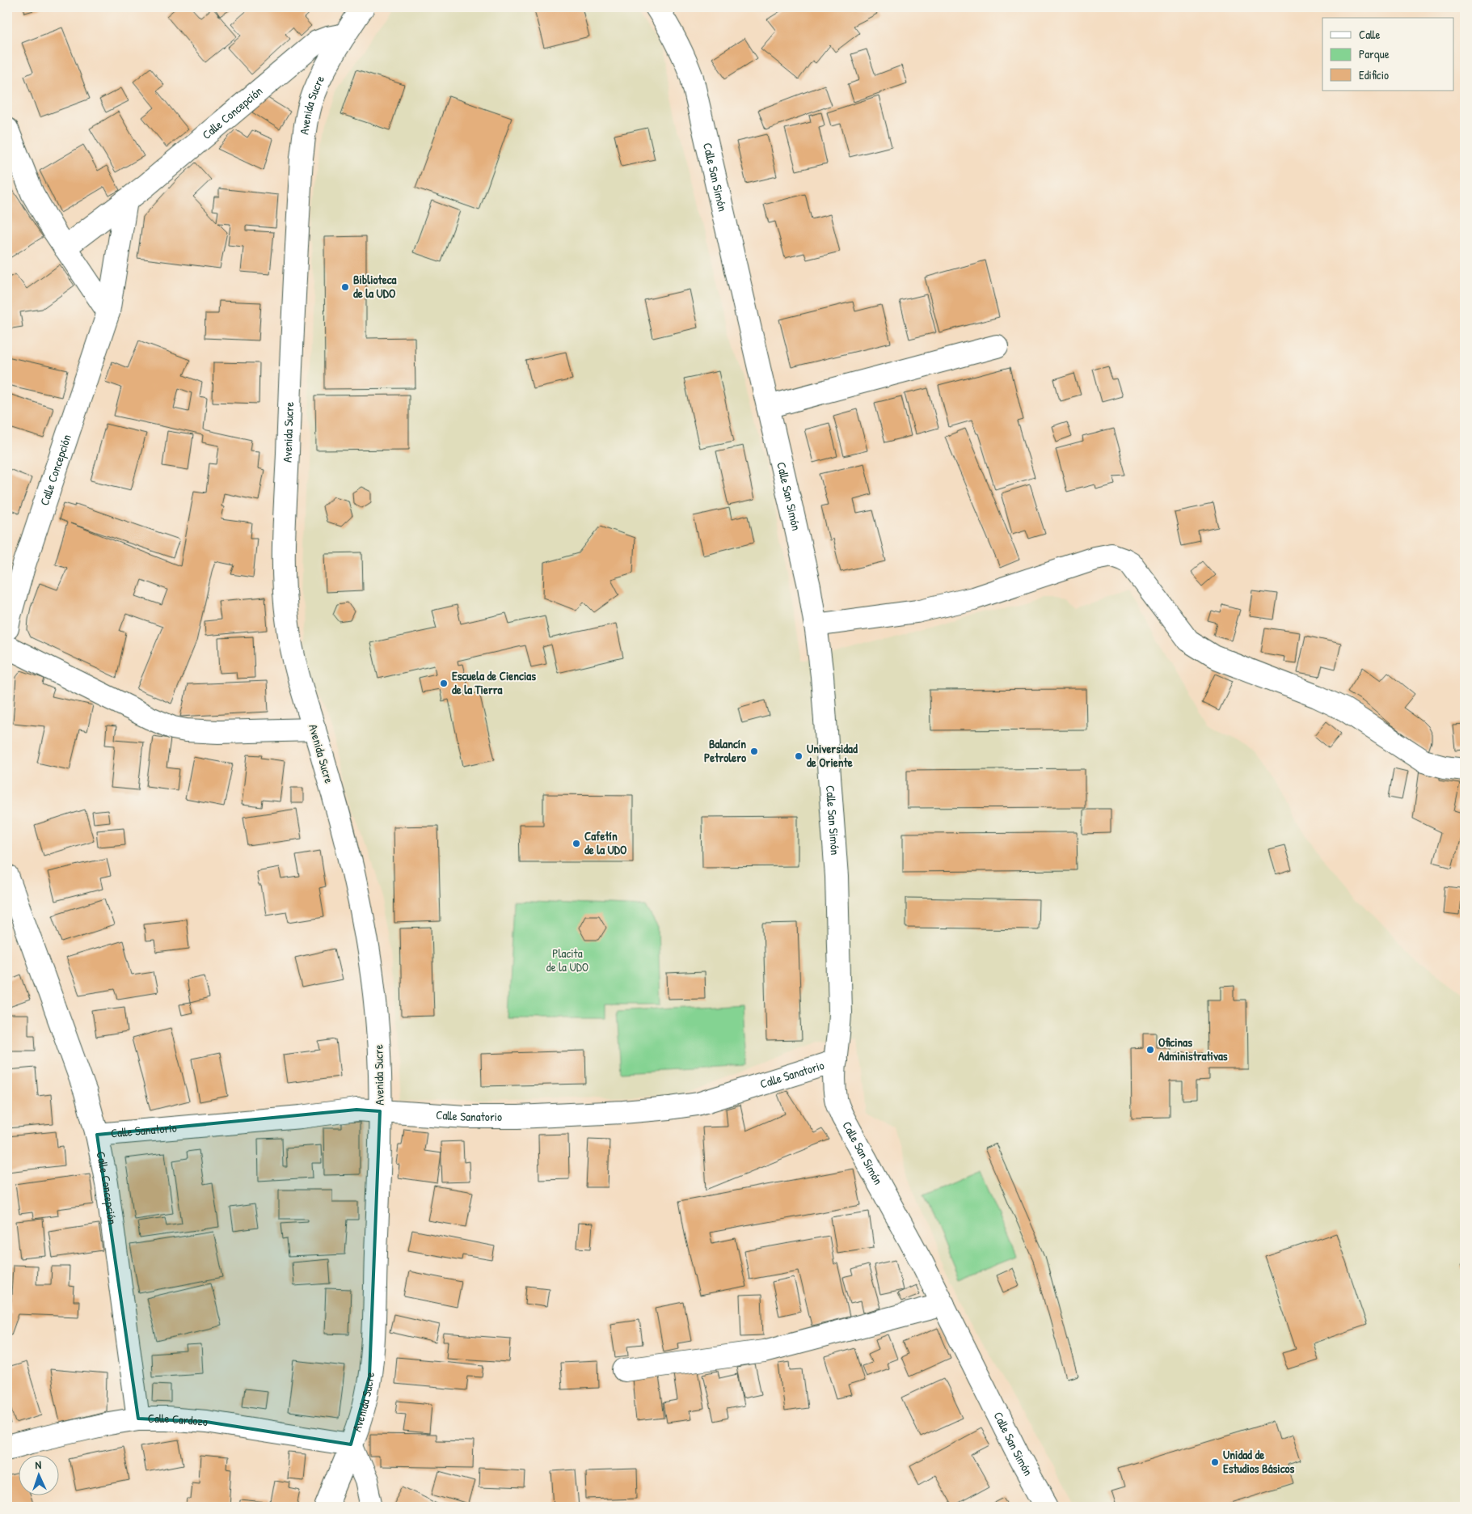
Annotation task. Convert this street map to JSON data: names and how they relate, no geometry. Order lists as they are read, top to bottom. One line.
{"streets":{"street":["Avenida Sucre","Calle Concepción","Calle San Simón","Calle Sanatorio","Calle Cardozo"]},"crossings":[["Avenida Sucre","Calle Concepción"],["Avenida Sucre","Calle Sanatorio"],["Avenida Sucre","Calle Cardozo"],["Calle Concepción","Calle Sanatorio"],["Calle Concepción","Calle Cardozo"],["Calle San Simón","Calle Sanatorio"]],"parks":["Placita de la UDO"],"places":["Biblioteca de la UDO","Escuela de Ciencias de la Tierra","Balancín Petrolero","Universidad de Oriente","Cafetín de la UDO","Oficinas Administrativas","Unidad de Estudios Básicos"],"legend":["Calle","Parque","Edificio"],"north":"top"}
